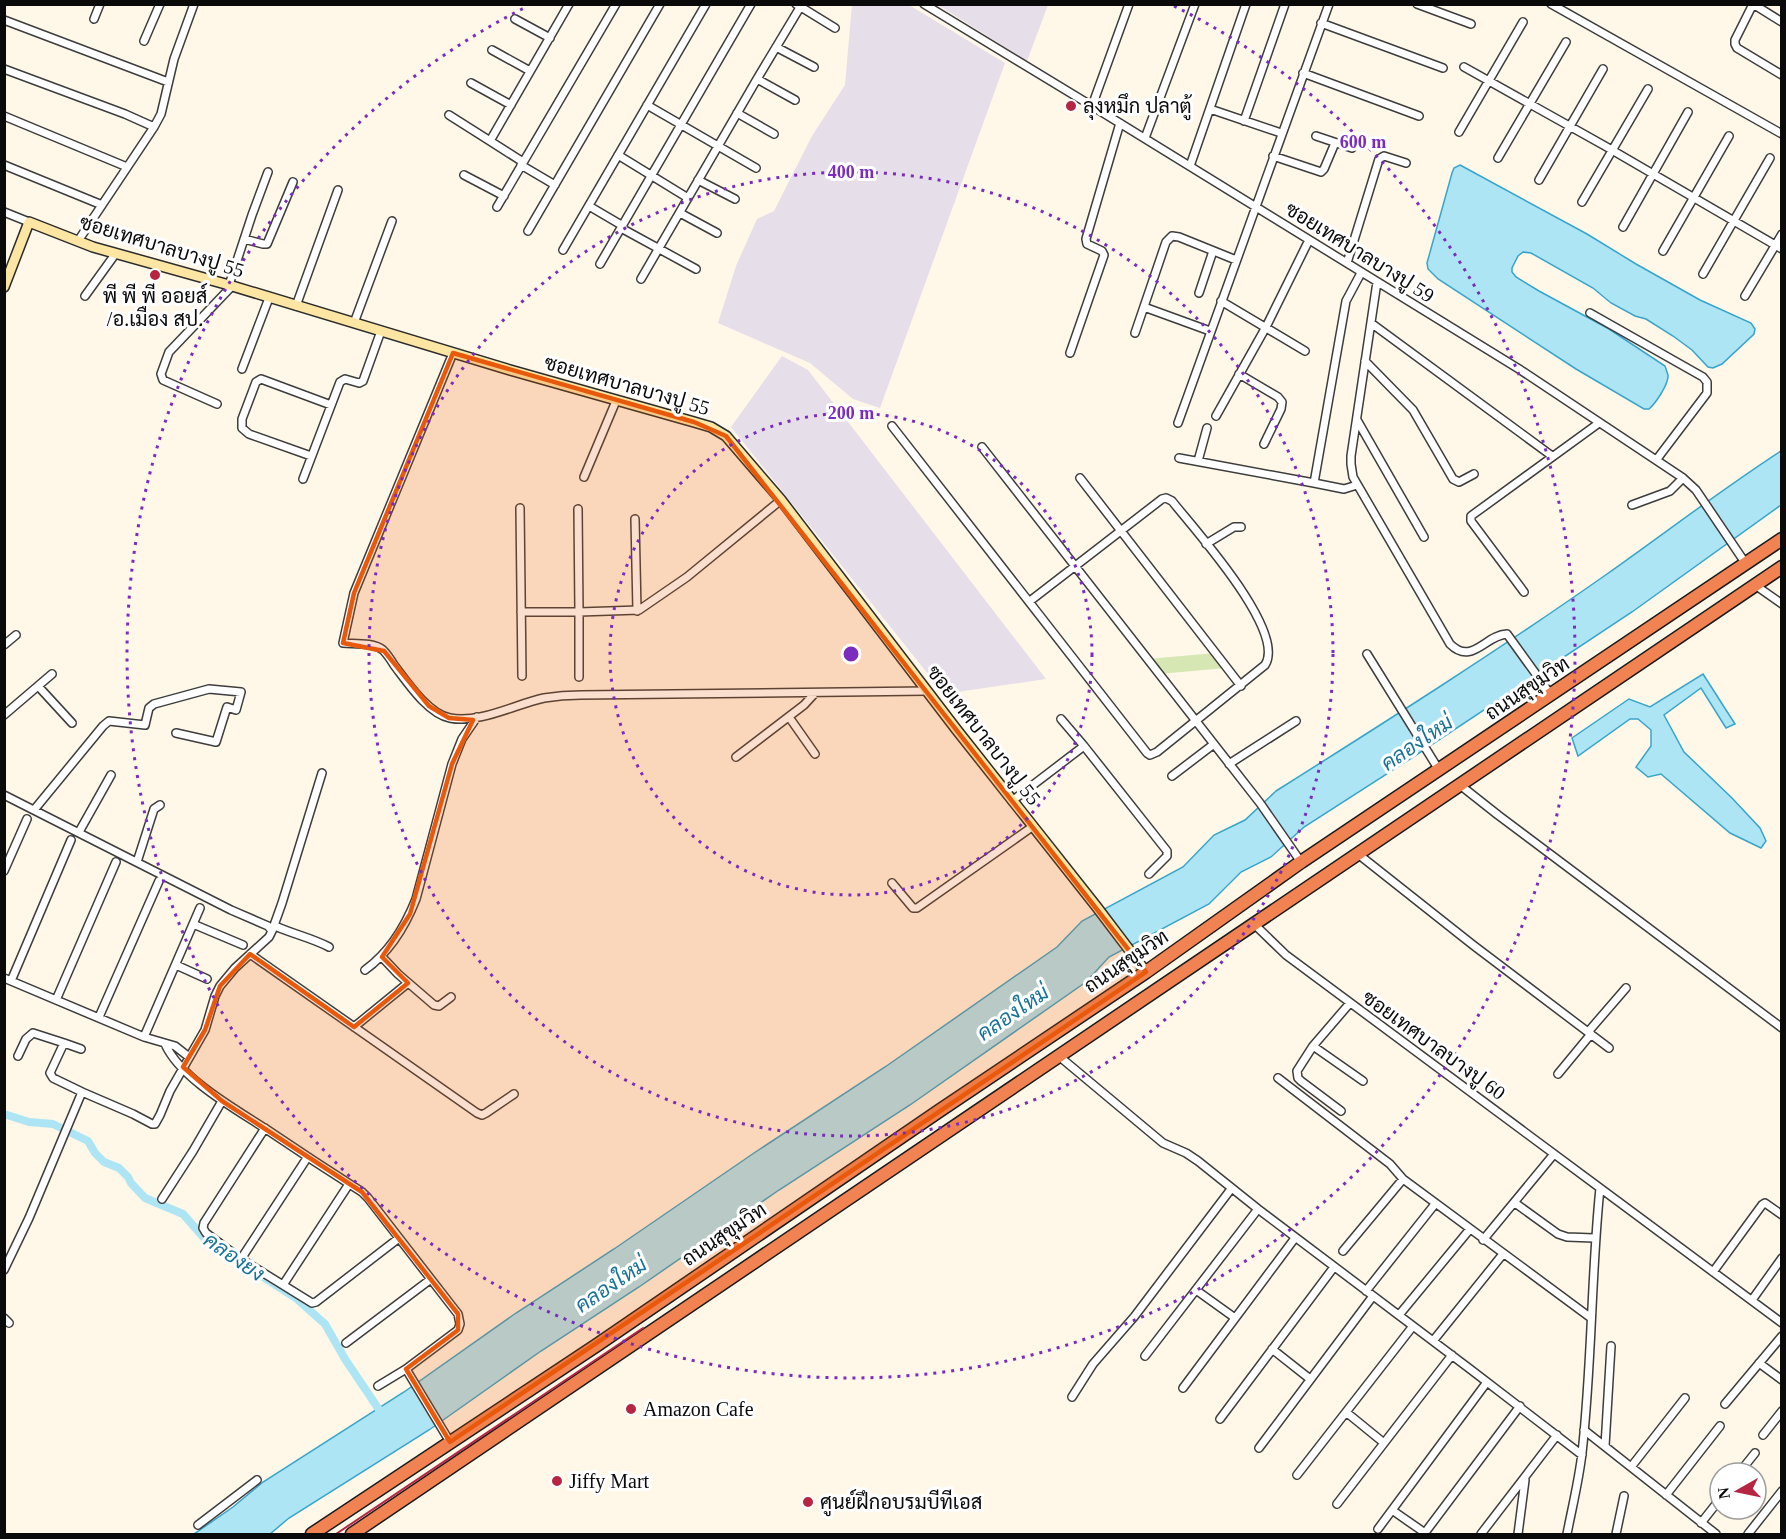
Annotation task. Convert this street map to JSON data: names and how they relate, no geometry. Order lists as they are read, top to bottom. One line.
{"streets":{"highway":["ถนนสุขุมวิท"],"street":["ซอยเทศบาลบางปู 55","ซอยเทศบาลบางปู 59","ซอยเทศบาลบางปู 60"]},"crossings":[["ซอยเทศบาลบางปู 55","ถนนสุขุมวิท"],["ซอยเทศบาลบางปู 59","ถนนสุขุมวิท"],["ถนนสุขุมวิท","ซอยเทศบาลบางปู 60"]],"water":["คลองใหม่","คลองยง"],"places":["ลุงหมึก ปลาตู้","พี พี พี ออยส์ /อ.เมือง สป.","Amazon Cafe","Jiffy Mart","ศูนย์ฝึกอบรมบีทีเอส"],"north":"left","rings":["600 m","400 m","200 m"]}
